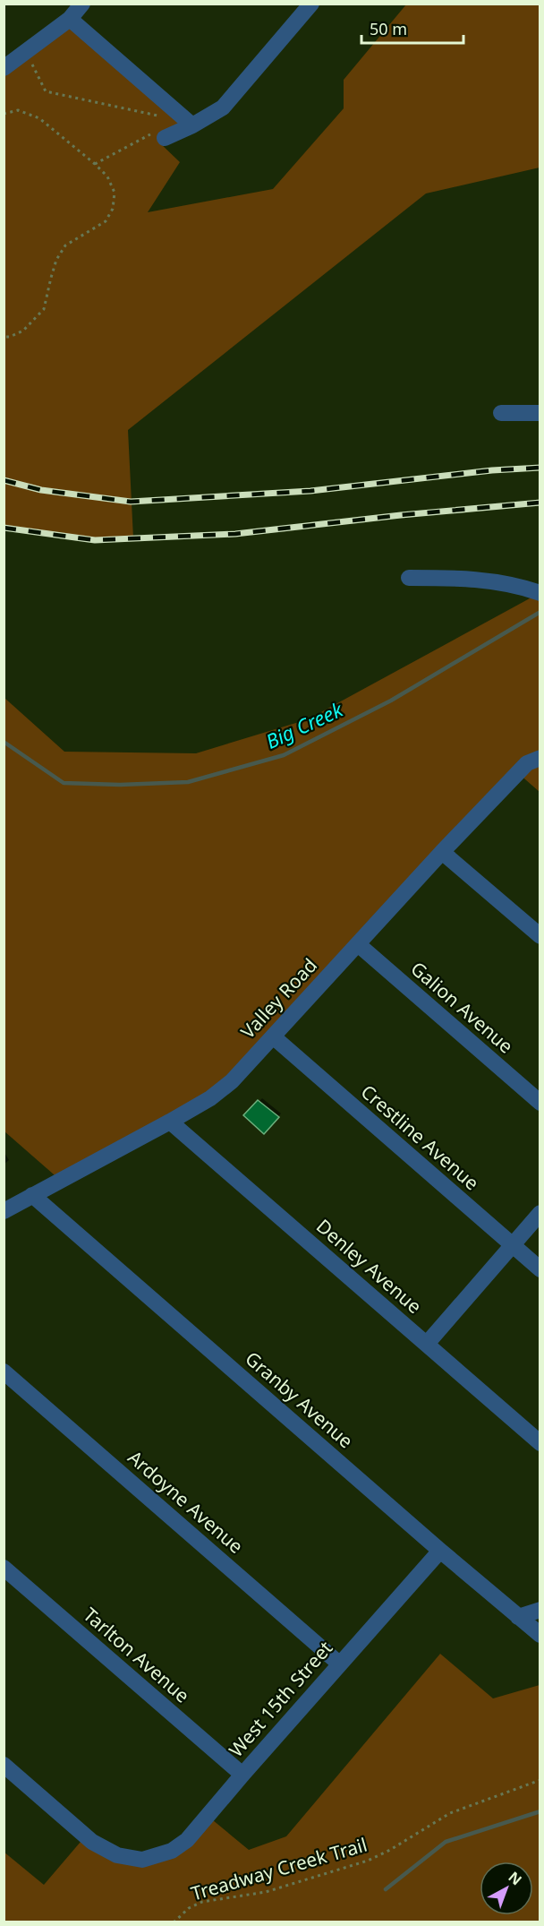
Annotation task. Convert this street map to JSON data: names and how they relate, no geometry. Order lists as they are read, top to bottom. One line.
{"streets":{"street":["Valley Road","Galion Avenue","Crestline Avenue","Denley Avenue","Granby Avenue","Ardoyne Avenue","Tarlton Avenue","West 15th Street"],"path":["Treadway Creek Trail"]},"crossings":[["Valley Road","Galion Avenue"],["Valley Road","Crestline Avenue"],["Valley Road","Denley Avenue"],["Valley Road","Granby Avenue"],["Granby Avenue","West 15th Street"],["Ardoyne Avenue","West 15th Street"],["Tarlton Avenue","West 15th Street"]],"water":["Big Creek"],"scale_bar":"50 m","north":"top right"}
